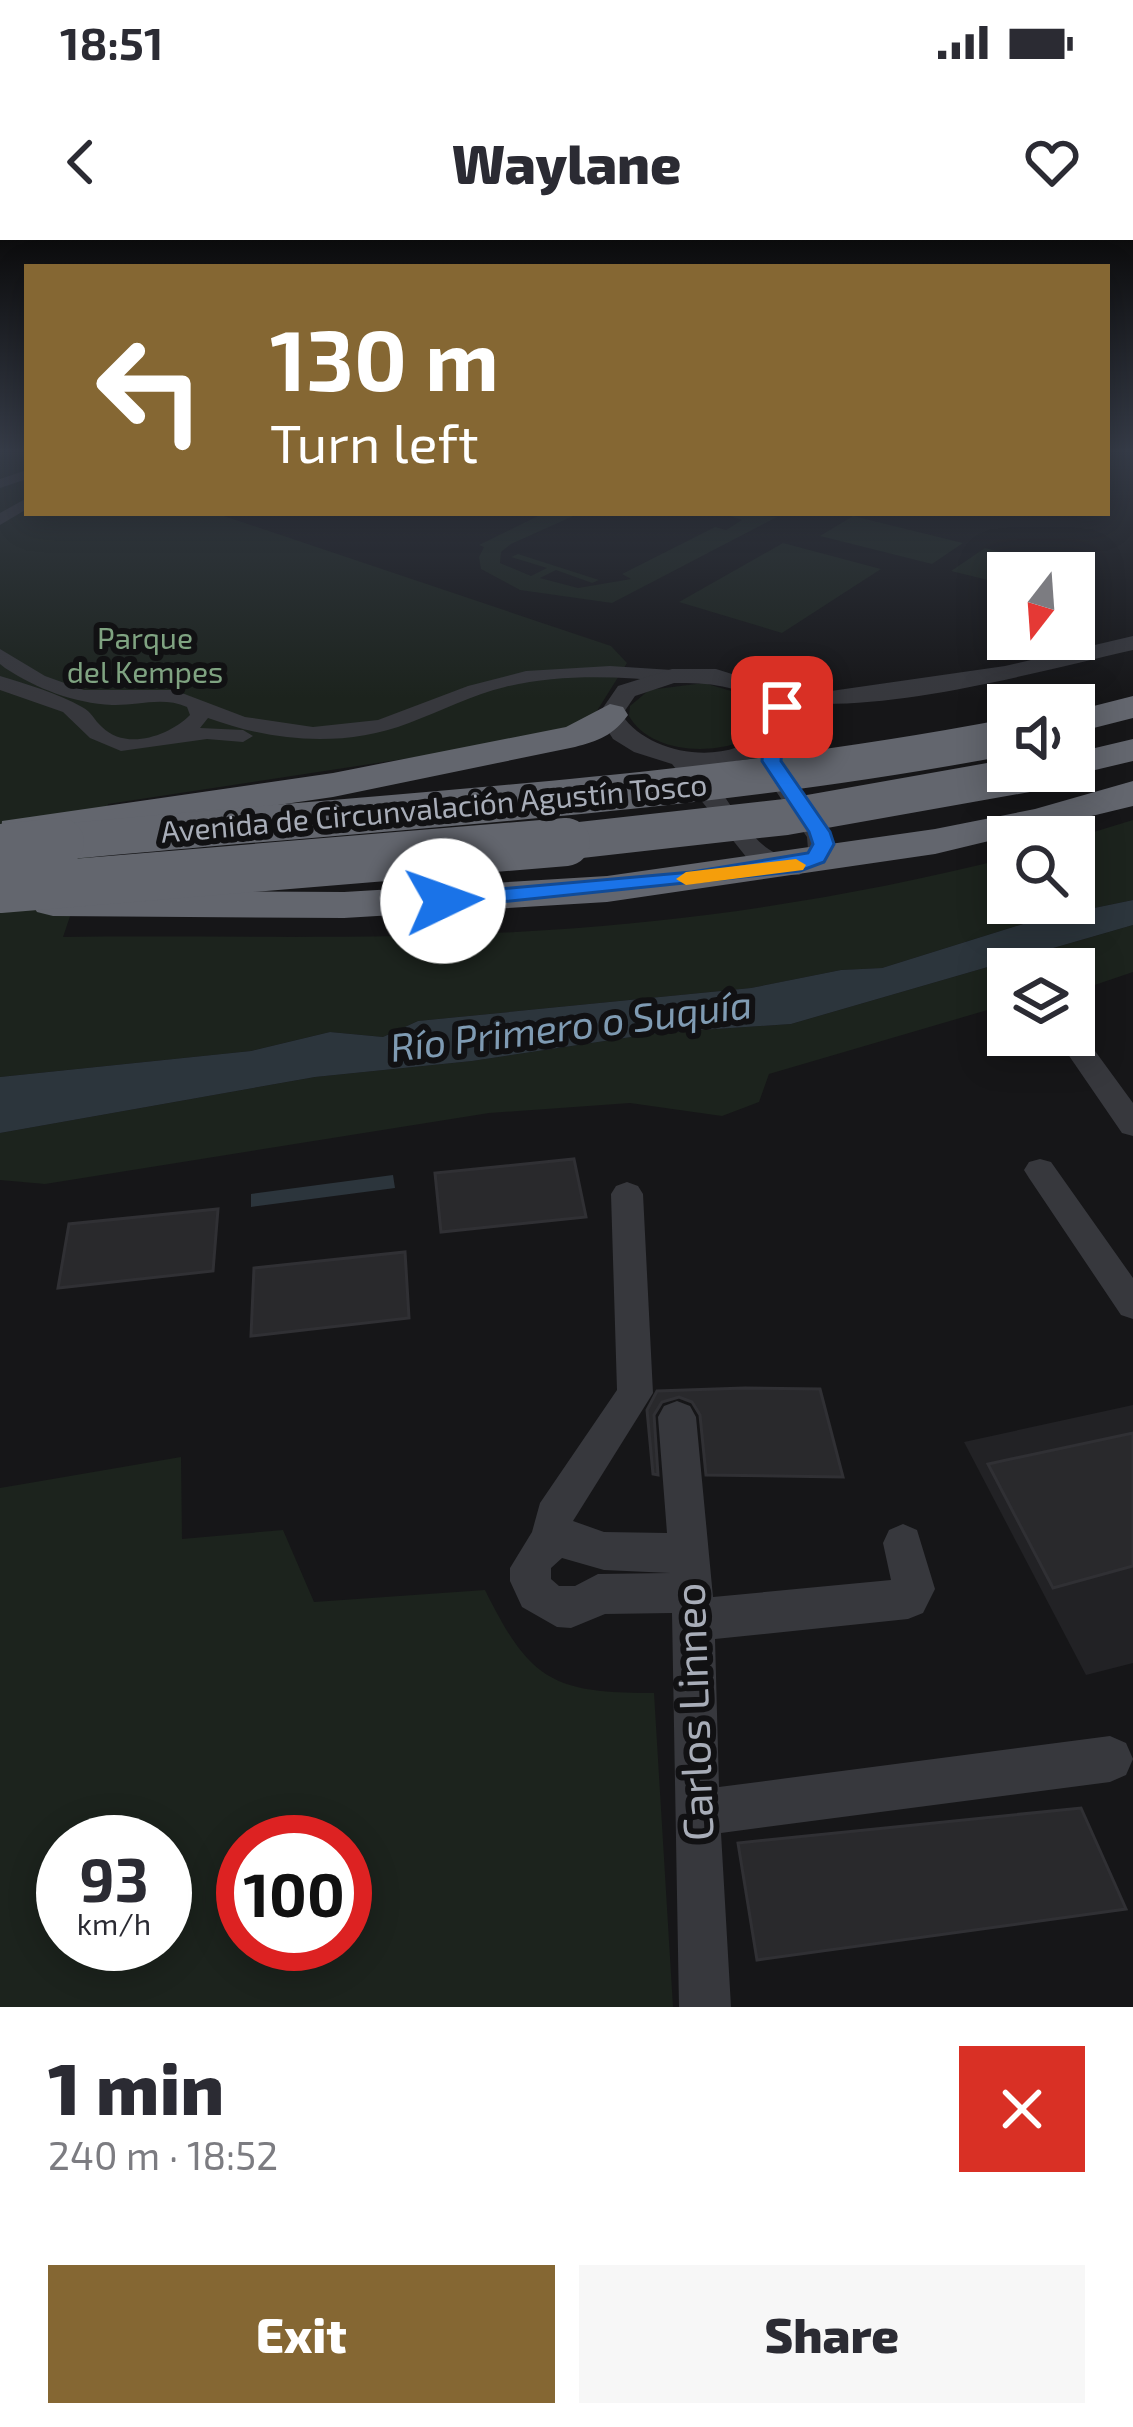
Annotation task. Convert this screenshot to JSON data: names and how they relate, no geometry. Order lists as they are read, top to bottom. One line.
{"streets":{"highway":["Avenida de Circunvalación Agustín Tosco"],"street":["Carlos Linneo"]},"water":["Río Primero o Suquía"],"parks":["Parque del Kempes"],"north":"bottom","page":{"status":"18:51","header":"Waylane","turn":["130 m","Turn left"],"speed":"93 km/h","limit":"100","heading":["1 min","240 m · 18:52"],"buttons":["Exit","Share"]}}
